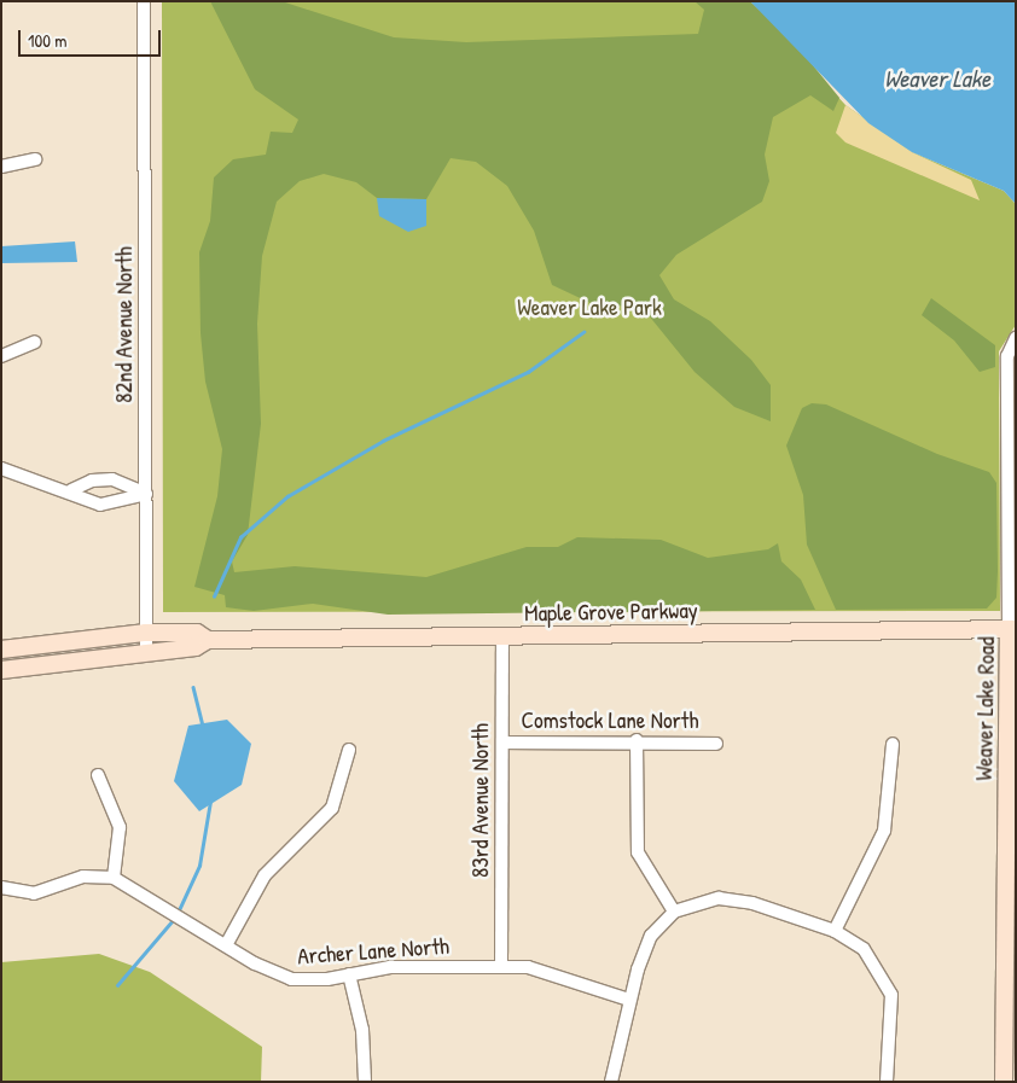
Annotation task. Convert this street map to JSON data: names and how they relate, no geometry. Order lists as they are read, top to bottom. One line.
{"streets":{"main road":["Maple Grove Parkway","Weaver Lake Road"],"street":["82nd Avenue North","Comstock Lane North","83rd Avenue North","Archer Lane North"]},"crossings":[["82nd Avenue North","Maple Grove Parkway"],["Maple Grove Parkway","Weaver Lake Road"],["Maple Grove Parkway","83rd Avenue North"],["Comstock Lane North","83rd Avenue North"],["83rd Avenue North","Archer Lane North"]],"water":["Weaver Lake"],"parks":["Weaver Lake Park"],"scale_bar":"100 m"}
